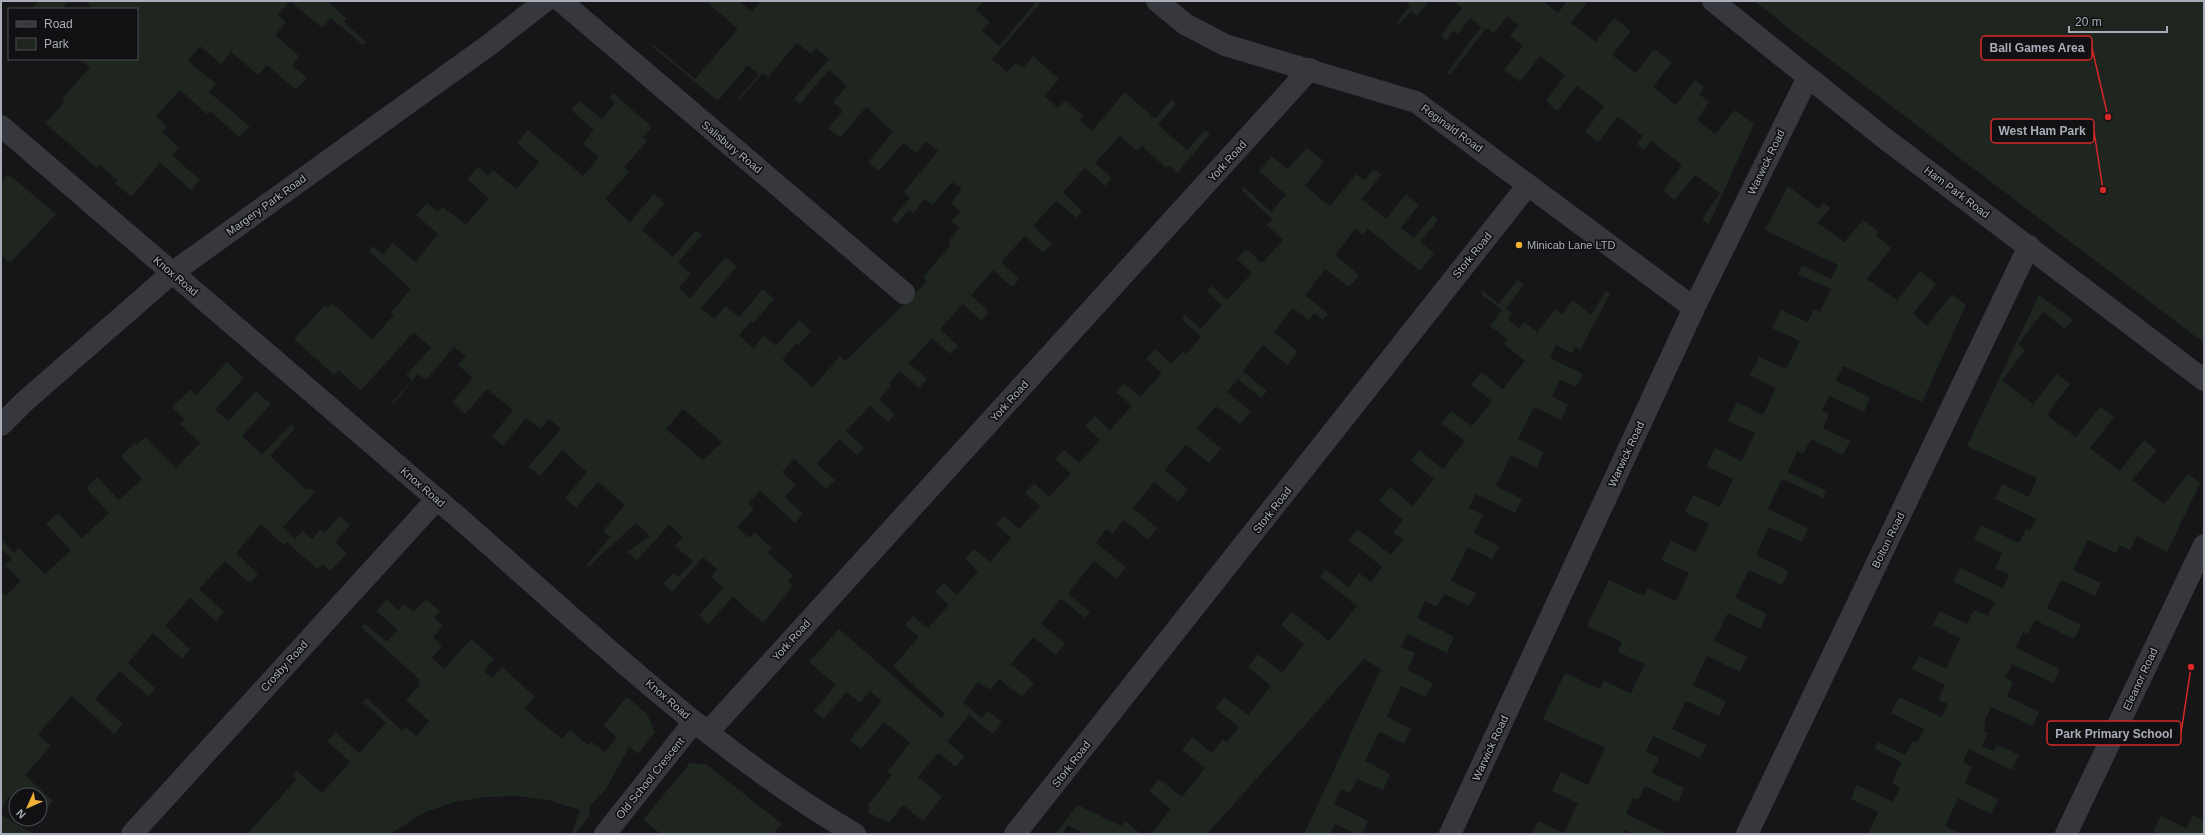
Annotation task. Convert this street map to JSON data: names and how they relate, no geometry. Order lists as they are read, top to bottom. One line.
{"streets":{"street":["Reginald Road","Salisbury Road","York Road","Warwick Road","Ham Park Road","Margery Park Road","Stork Road","Knox Road","Bolton Road","Crosby Road","Eleanor Road","Old School Crescent"]},"crossings":[["Reginald Road","York Road"],["Reginald Road","Warwick Road"],["Reginald Road","Stork Road"],["York Road","Knox Road"],["York Road","Old School Crescent"],["Warwick Road","Ham Park Road"],["Ham Park Road","Bolton Road"],["Margery Park Road","Knox Road"],["Knox Road","Crosby Road"],["Knox Road","Old School Crescent"]],"places":["Ball Games Area","West Ham Park","Minicab Lane LTD","Park Primary School"],"legend":["Road","Park"],"scale_bar":"20 m","north":"bottom left"}
